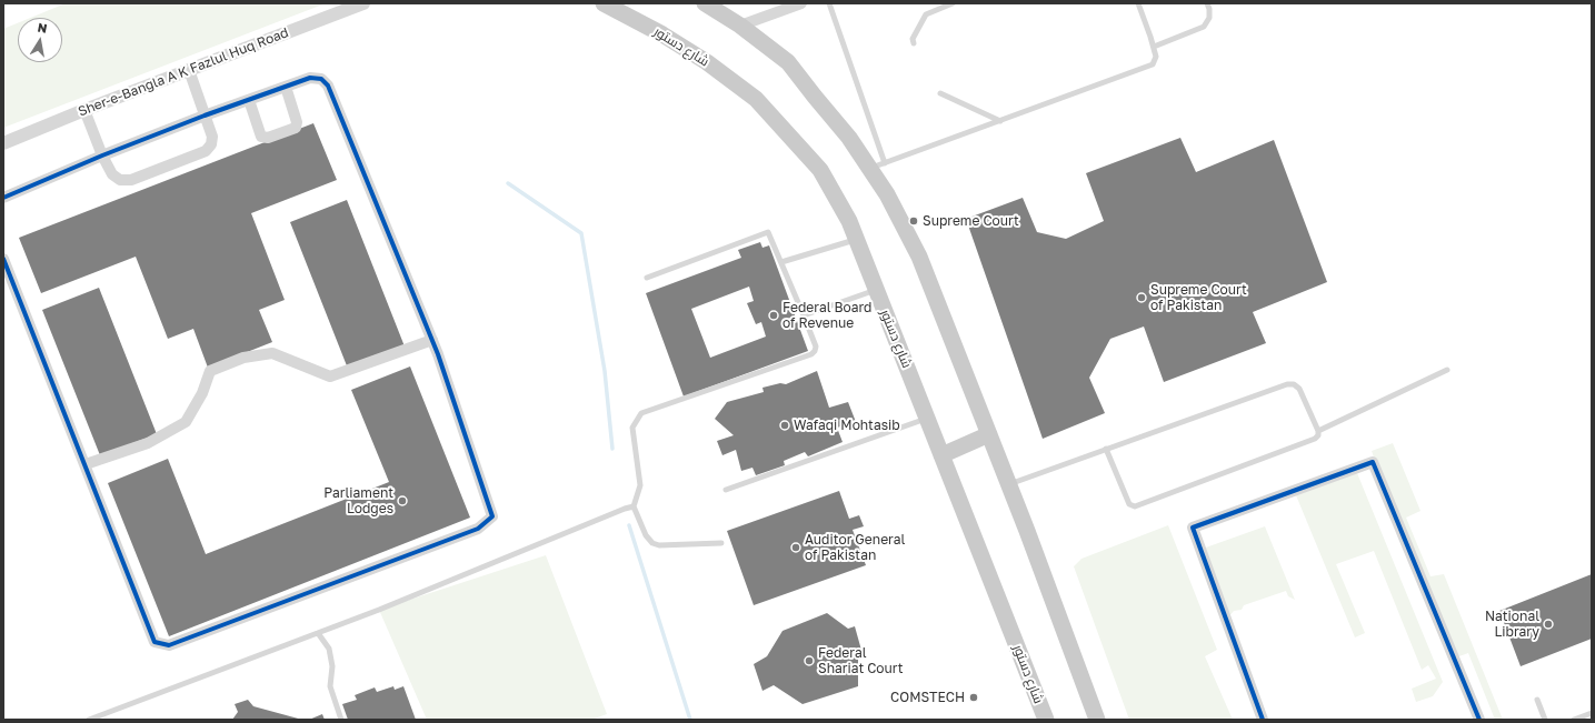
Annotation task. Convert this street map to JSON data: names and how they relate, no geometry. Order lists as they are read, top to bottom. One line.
{"streets":{"main road":["شارع دستور"],"street":["Sher-e-Bangla A K Fazlul Huq Road"]},"places":["Supreme Court","Supreme Court of Pakistan","Federal Board of Revenue","Wafaqi Mohtasib","Parliament Lodges","Auditor General of Pakistan","National Library","Federal Shariat Court","COMSTECH"],"north":"top"}
